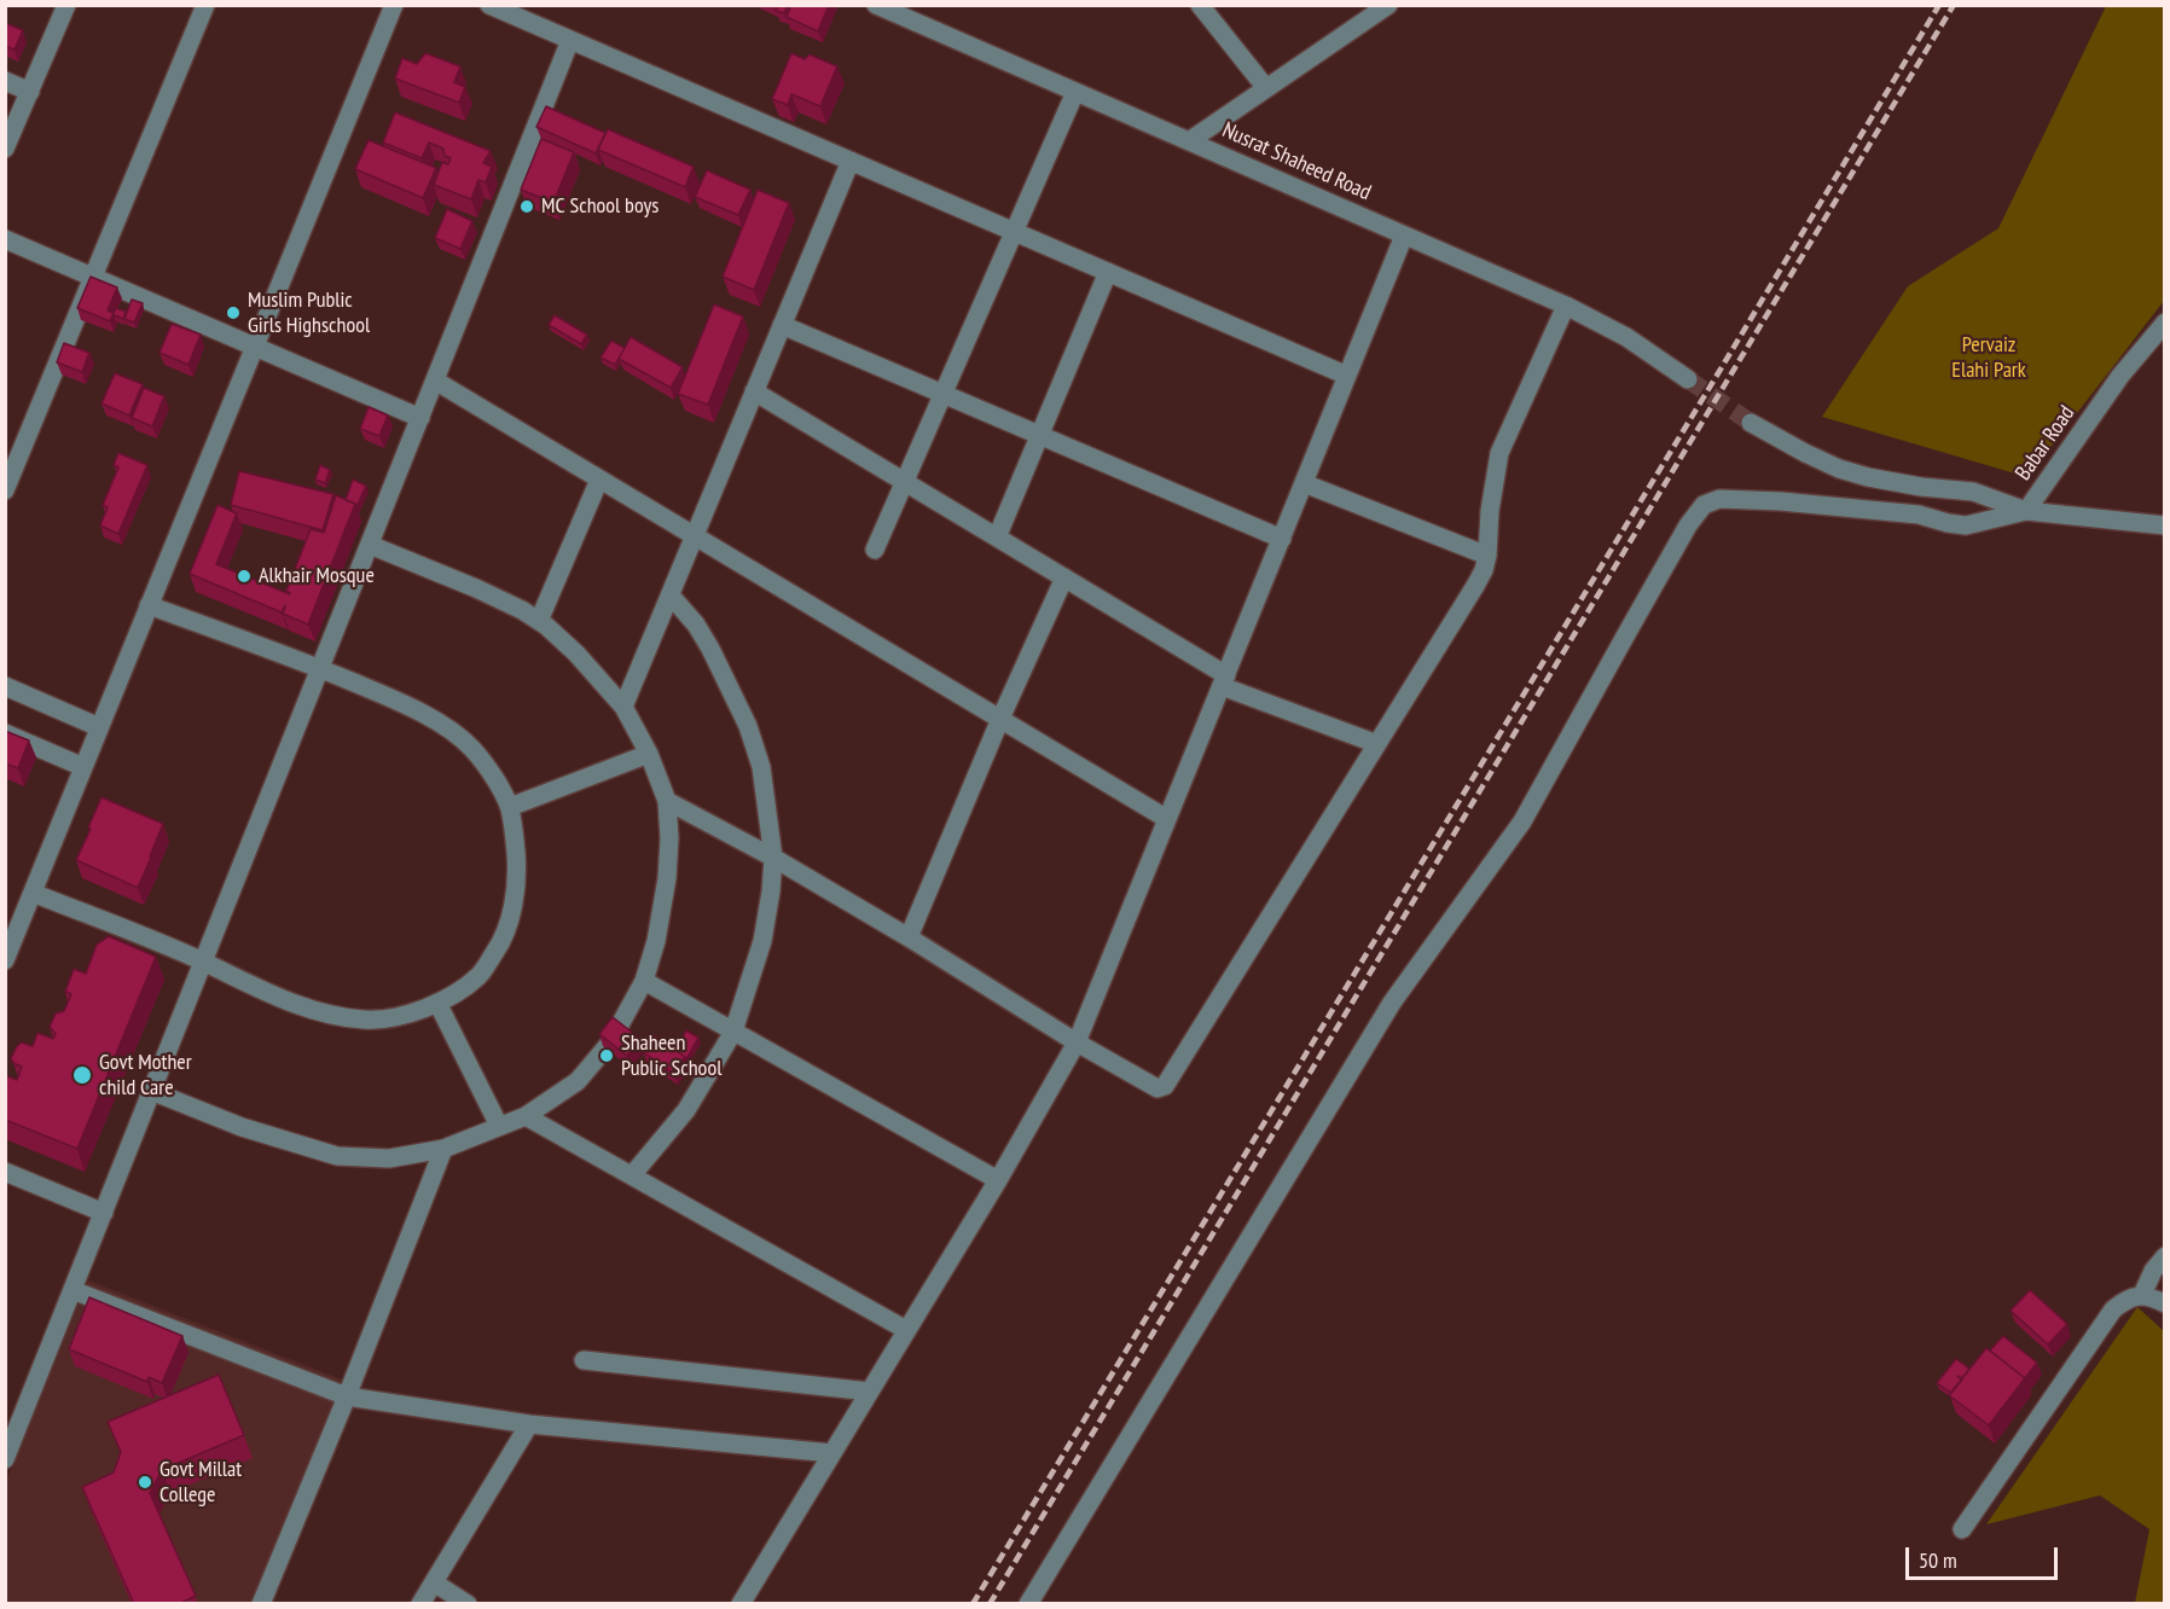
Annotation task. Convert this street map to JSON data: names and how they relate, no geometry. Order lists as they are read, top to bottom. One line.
{"streets":{"street":["Nusrat Shaheed Road","Babar Road"]},"parks":["Pervaiz Elahi Park"],"places":["MC School boys","Muslim Public Girls Highschool","Alkhair Mosque","Shaheen Public School","Govt Mother child Care","Govt Millat College"],"scale_bar":"50 m"}
